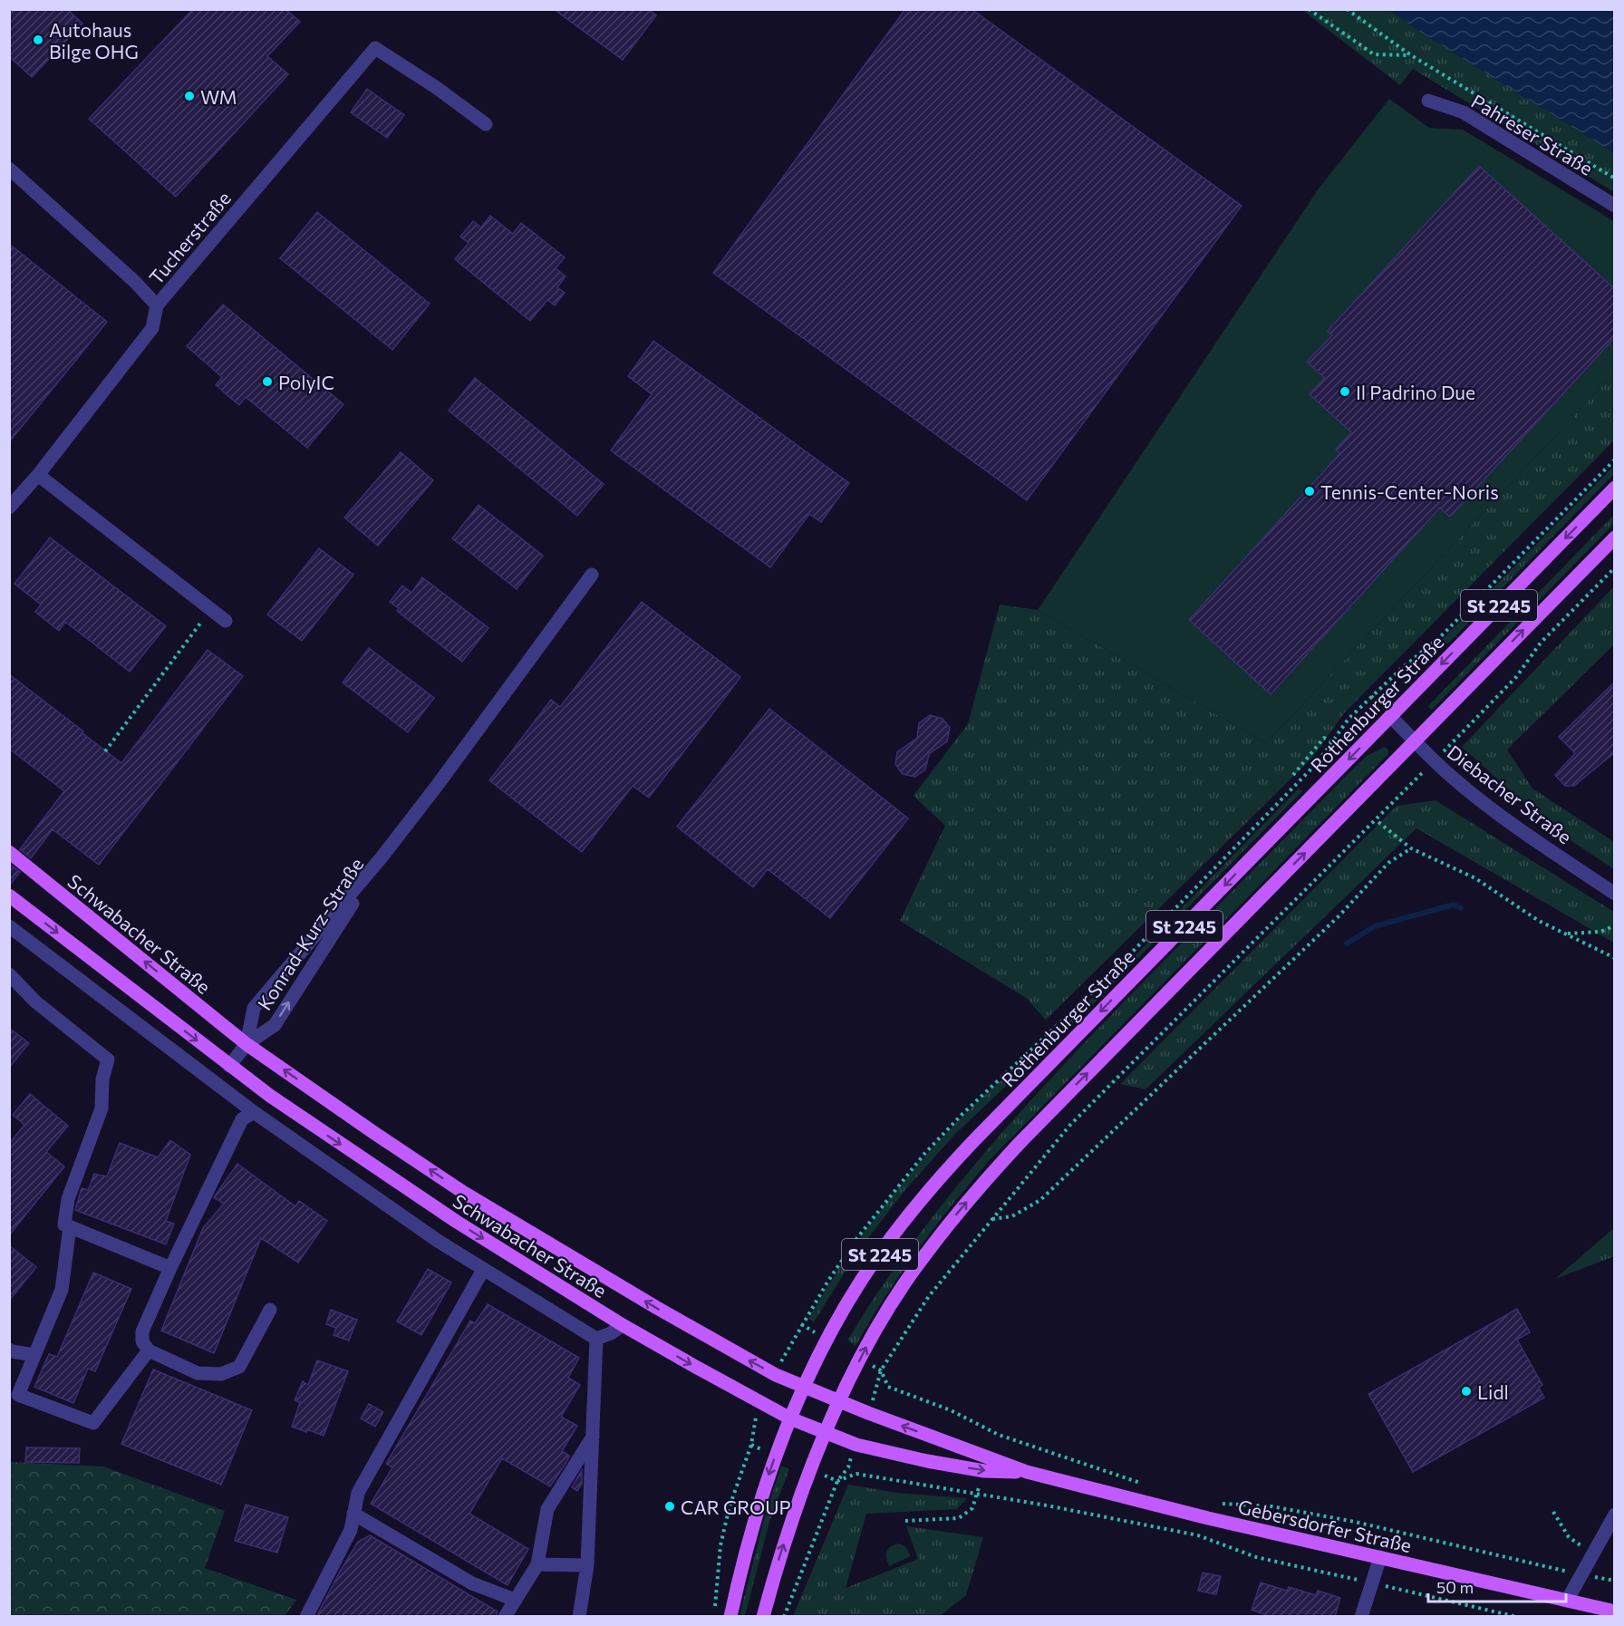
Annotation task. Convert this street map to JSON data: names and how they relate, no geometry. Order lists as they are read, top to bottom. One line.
{"streets":{"main road":["St 2245","Rothenburger Straße","Schwabacher Straße","Gebersdorfer Straße"],"street":["Pahreser Straße","Tucherstraße","Diebacher Straße","Konrad-Kurz-Straße"]},"crossings":[["St 2245","Diebacher Straße"],["St 2245","Schwabacher Straße"],["St 2245","Gebersdorfer Straße"],["Rothenburger Straße","Diebacher Straße"],["Rothenburger Straße","Schwabacher Straße"],["Schwabacher Straße","Konrad-Kurz-Straße"],["Schwabacher Straße","Gebersdorfer Straße"]],"places":["Autohaus Bilge OHG","WM","PolyIC","Il Padrino Due","Tennis-Center-Noris","Lidl","CAR GROUP"],"scale_bar":"50 m"}
